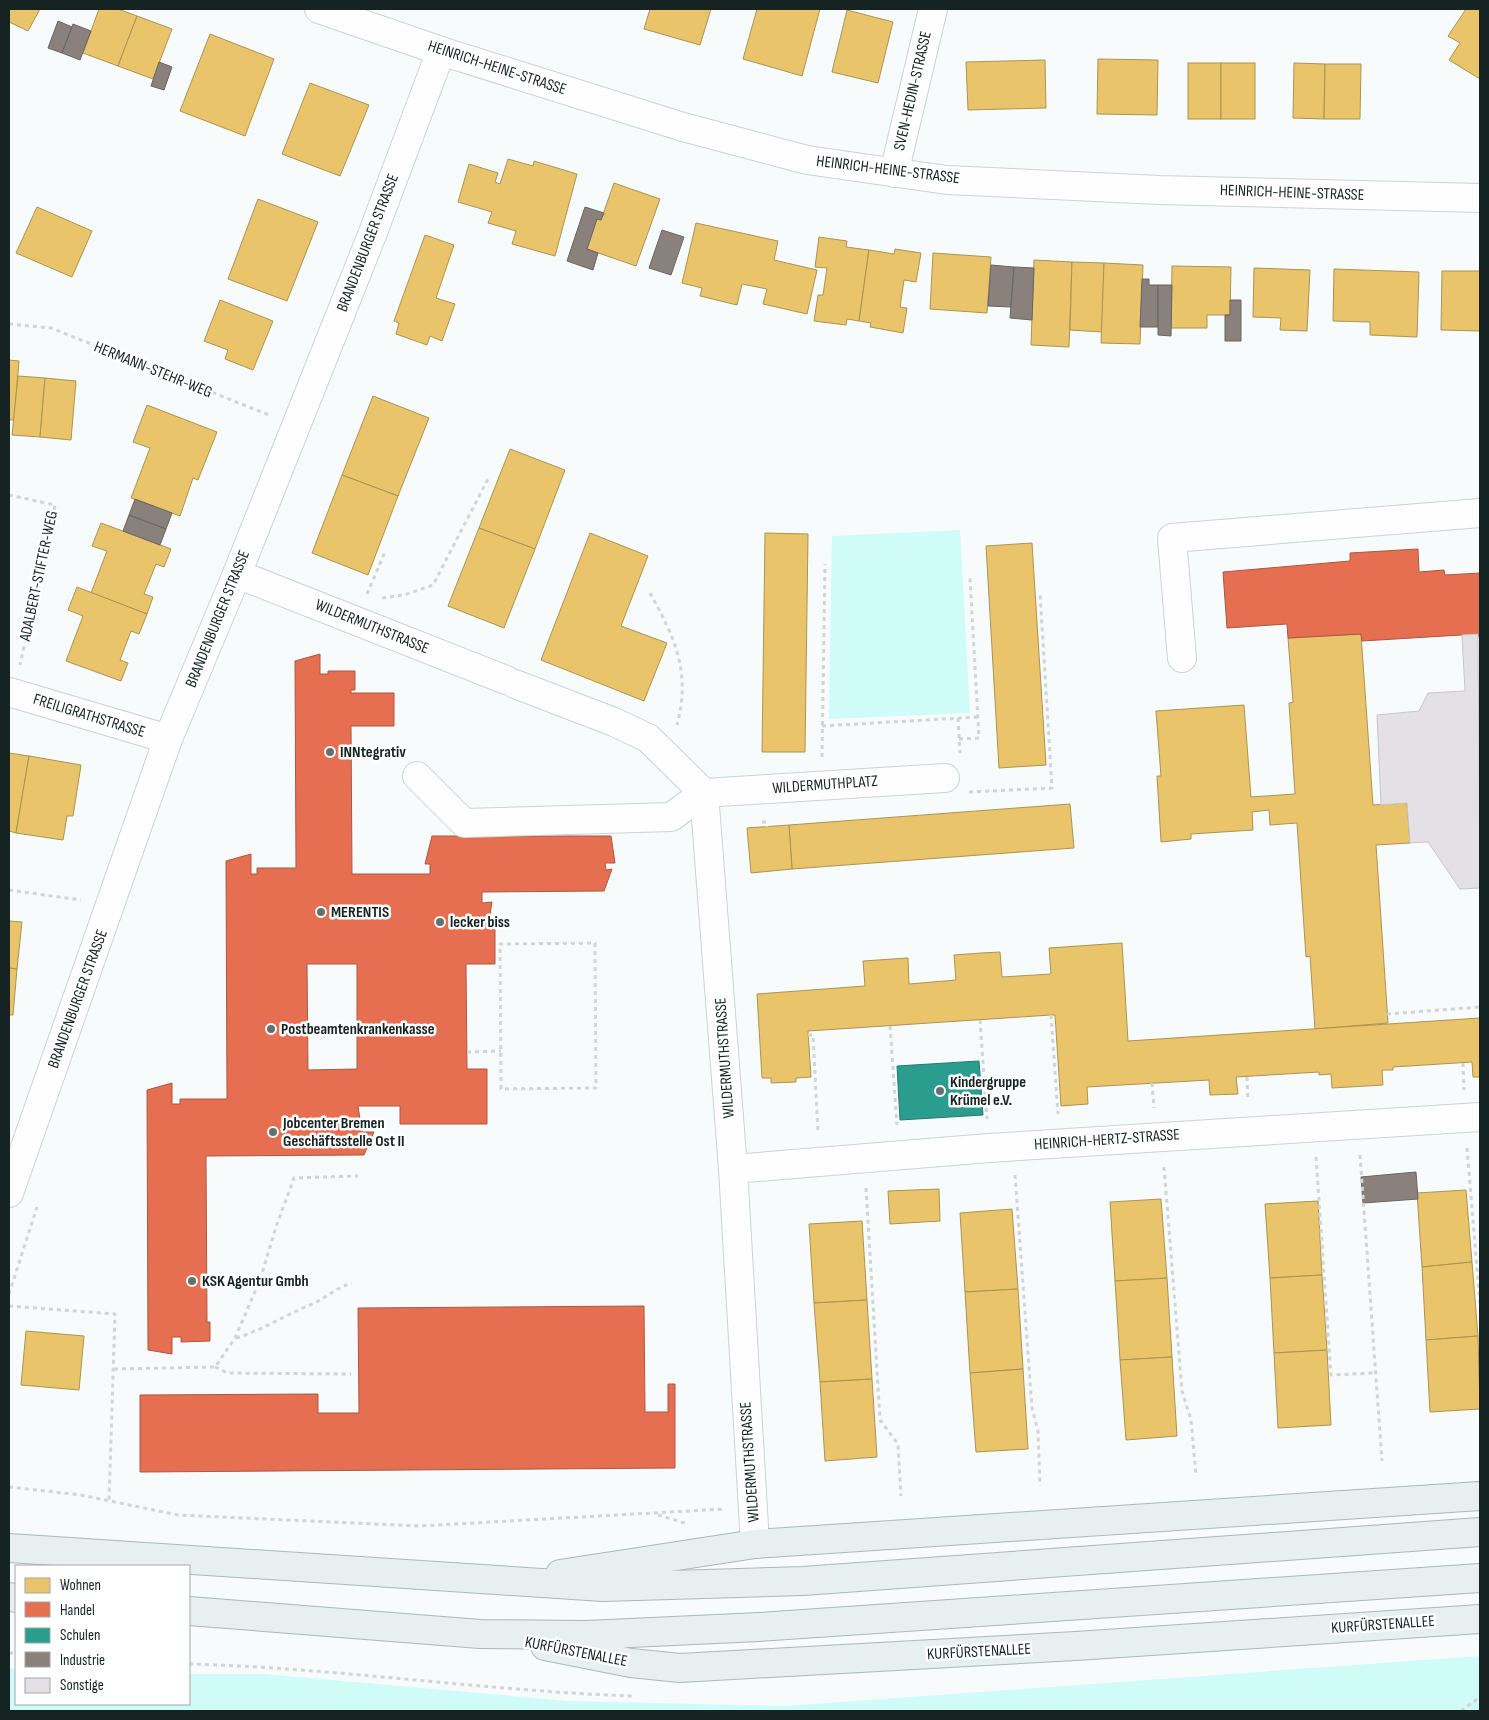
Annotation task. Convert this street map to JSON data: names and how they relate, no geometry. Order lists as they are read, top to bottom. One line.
{"streets":{"main road":["KURFÜRSTENALLEE"],"street":["HEINRICH-HEINE-STRASSE","SVEN-HEDIN-STRASSE","BRANDENBURGER STRASSE","WILDERMUTHSTRASSE","FREILIGRATHSTRASSE","WILDERMUTHPLATZ","HEINRICH-HERTZ-STRASSE"],"path":["HERMANN-STEHR-WEG","ADALBERT-STIFTER-WEG"]},"crossings":[["HEINRICH-HEINE-STRASSE","SVEN-HEDIN-STRASSE"],["HEINRICH-HEINE-STRASSE","BRANDENBURGER STRASSE"],["BRANDENBURGER STRASSE","HERMANN-STEHR-WEG"],["BRANDENBURGER STRASSE","WILDERMUTHSTRASSE"],["BRANDENBURGER STRASSE","FREILIGRATHSTRASSE"],["ADALBERT-STIFTER-WEG","FREILIGRATHSTRASSE"],["WILDERMUTHSTRASSE","WILDERMUTHPLATZ"],["WILDERMUTHSTRASSE","HEINRICH-HERTZ-STRASSE"]],"places":["INNtegrativ","MERENTIS","lecker biss","Postbeamtenkrankenkasse","Kindergruppe Krümel e.V.","Jobcenter Bremen Geschäftsstelle Ost II","KSK Agentur Gmbh"],"legend":["Wohnen","Handel","Schulen","Industrie","Sonstige"]}
